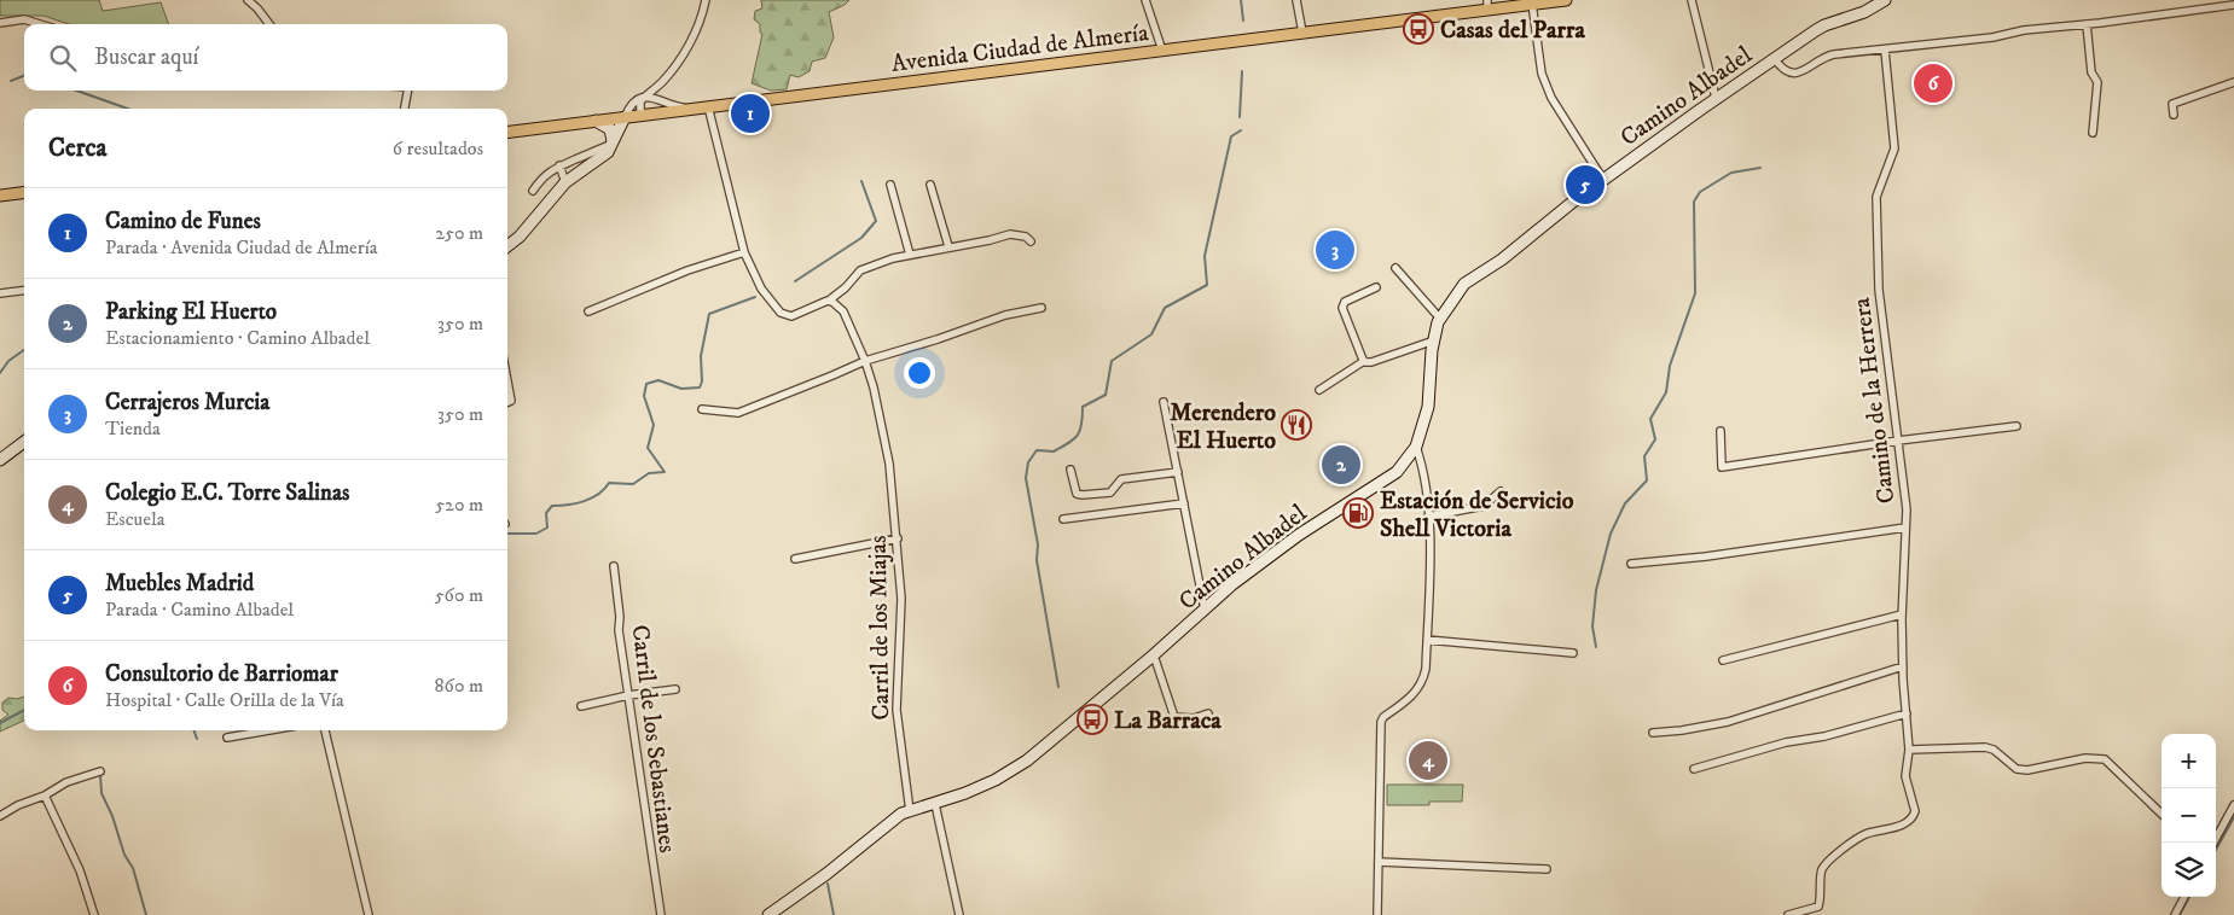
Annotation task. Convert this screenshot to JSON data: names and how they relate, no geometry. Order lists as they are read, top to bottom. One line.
{"streets":{"main road":["Avenida Ciudad de Almería","Camino Albadel"],"street":["Camino de la Herrera","Carril de los Miajas","Carril de los Sebastianes"]},"crossings":[["Camino Albadel","Carril de los Miajas"]],"places":{"bus stop":["Casas del Parra","La Barraca"],"restaurant":["Merendero El Huerto"],"fuel station":["Estación de Servicio Shell Victoria"]},"page":{"search":"Buscar aquí","pins":["6","1","5","3","2","4"],"heading":["Cerca","6 resultados"],"list":[{"mark":"1","name":"Camino de Funes","note":"Parada · Avenida Ciudad de Almería","value":"250 m"},{"mark":"2","name":"Parking El Huerto","note":"Estacionamiento · Camino Albadel","value":"350 m"},{"mark":"3","name":"Cerrajeros Murcia","note":"Tienda","value":"350 m"},{"mark":"4","name":"Colegio E.C. Torre Salinas","note":"Escuela","value":"520 m"},{"mark":"5","name":"Muebles Madrid","note":"Parada · Camino Albadel","value":"560 m"},{"mark":"6","name":"Consultorio de Barriomar","note":"Hospital · Calle Orilla de la Vía","value":"860 m"}],"map_buttons":["+","−"]}}
